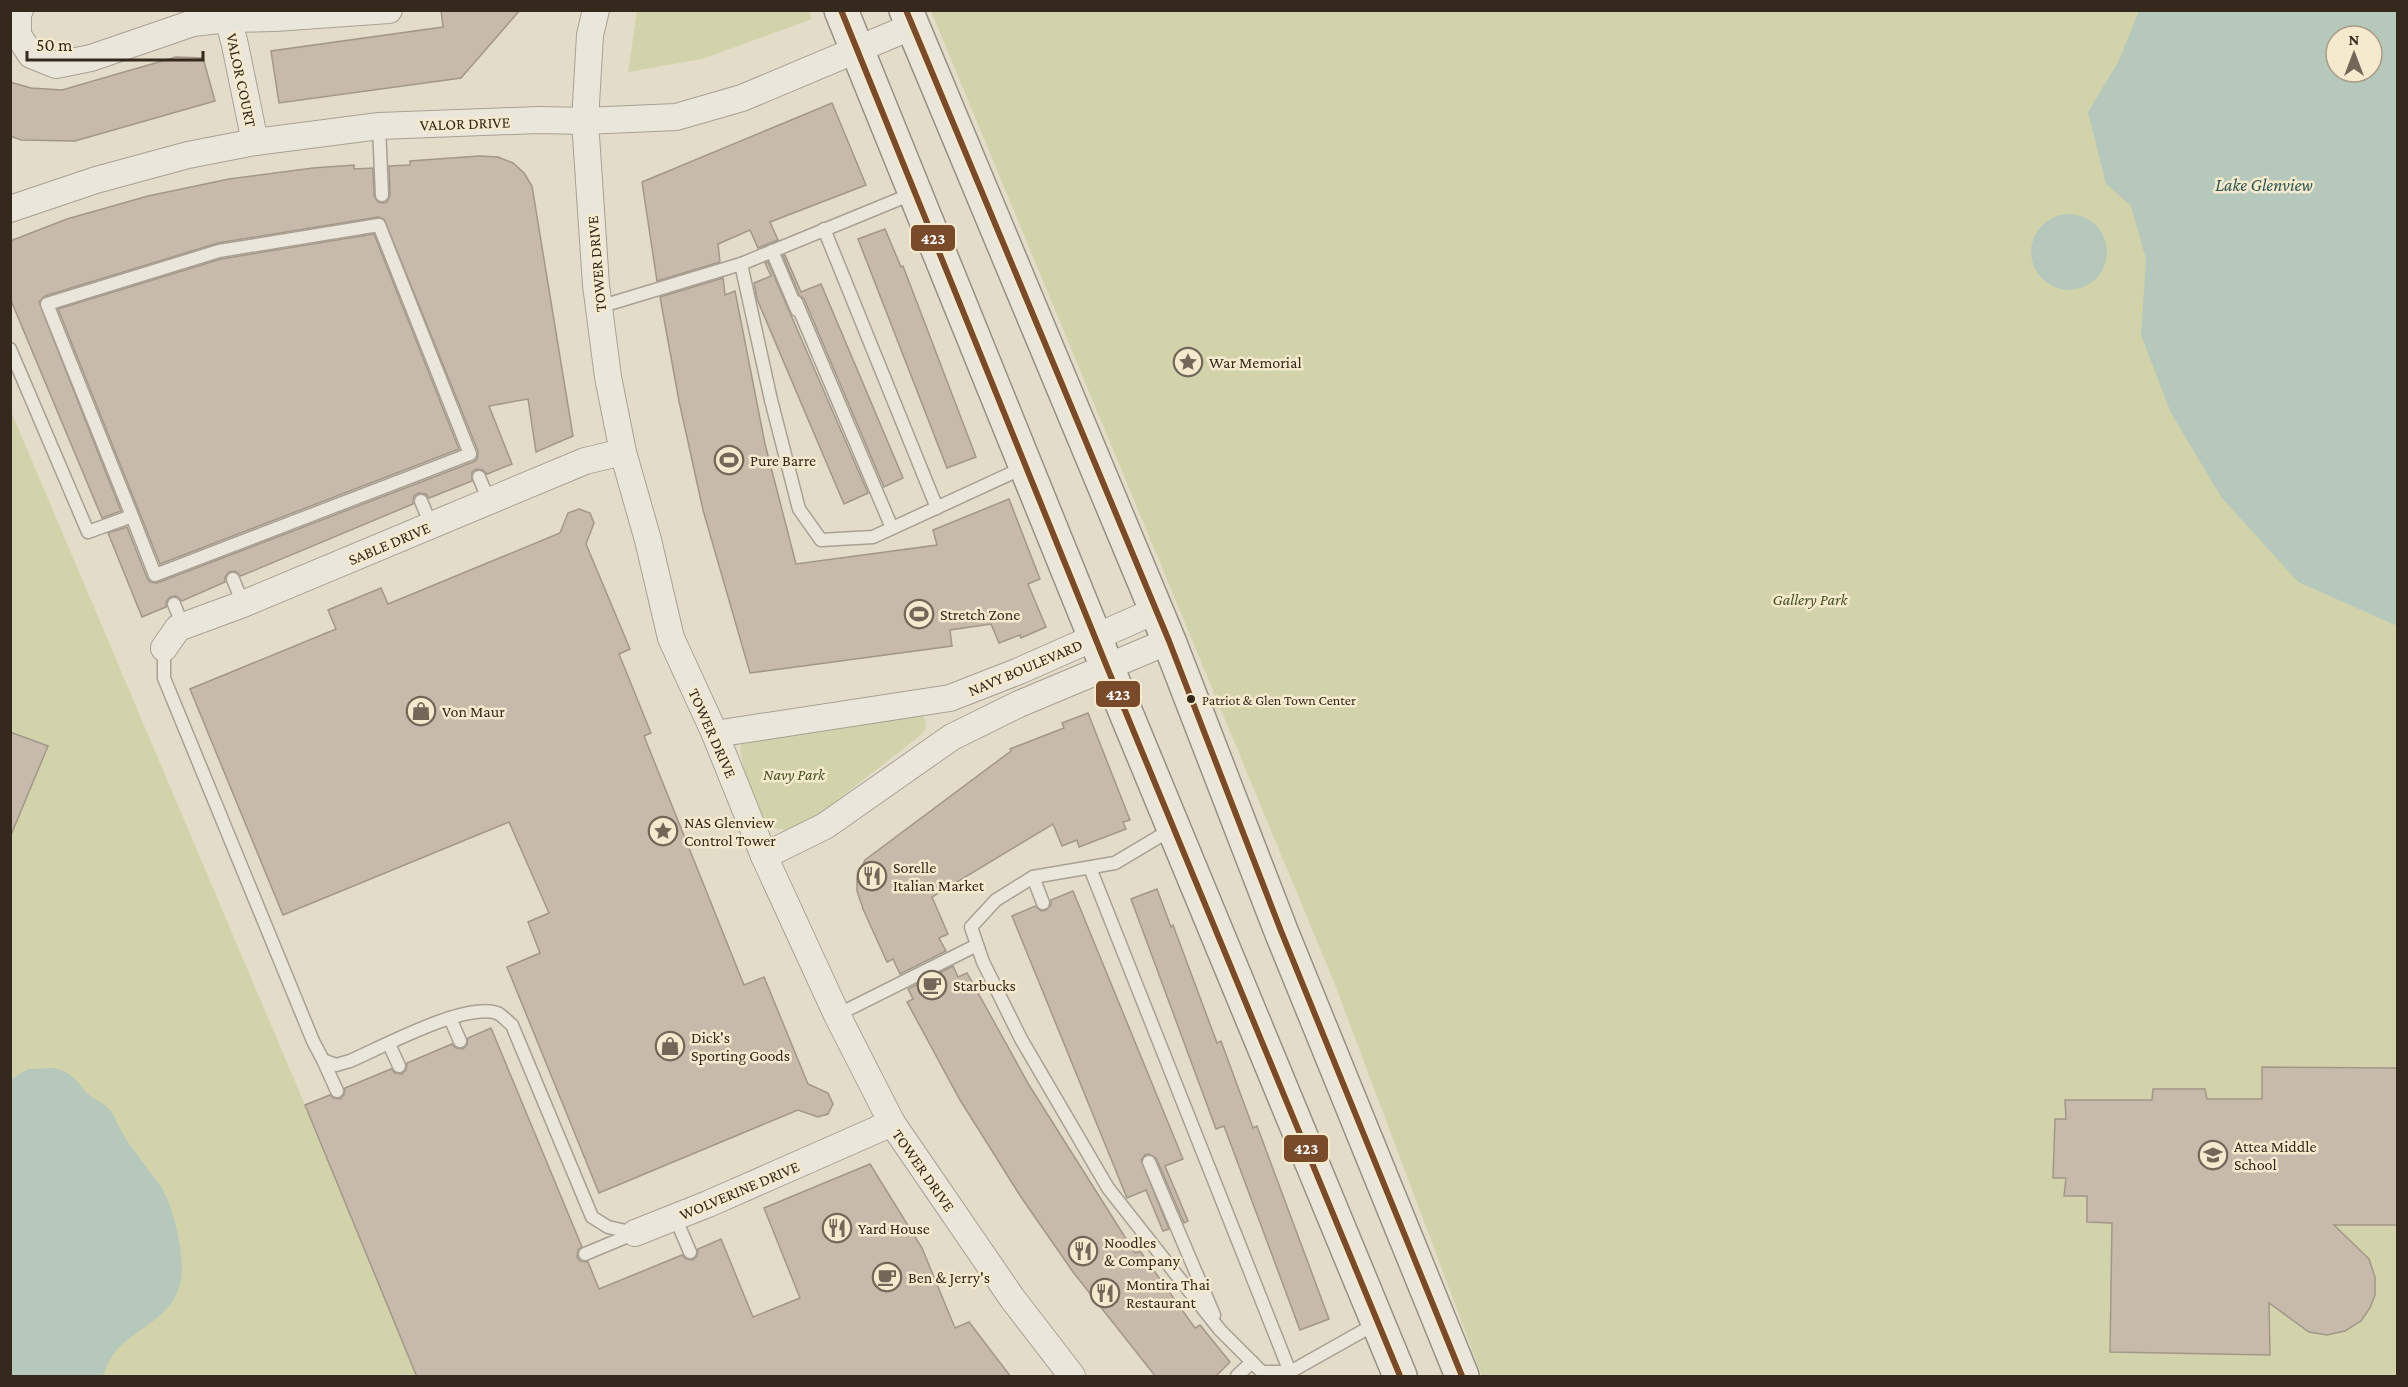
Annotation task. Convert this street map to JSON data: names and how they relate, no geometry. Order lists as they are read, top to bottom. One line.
{"streets":{"street":["VALOR COURT","VALOR DRIVE","TOWER DRIVE","SABLE DRIVE","NAVY BOULEVARD","WOLVERINE DRIVE"]},"crossings":[["VALOR COURT","VALOR DRIVE"],["VALOR DRIVE","TOWER DRIVE"],["TOWER DRIVE","SABLE DRIVE"],["TOWER DRIVE","NAVY BOULEVARD"],["TOWER DRIVE","WOLVERINE DRIVE"]],"water":["Lake Glenview"],"parks":["Gallery Park","Navy Park"],"places":{"place":["War Memorial","NAS Glenview Control Tower"],"sports":["Pure Barre","Stretch Zone"],"other":["Patriot & Glen Town Center"],"shop":["Von Maur","Dick's Sporting Goods"],"restaurant":["Sorelle Italian Market","Yard House","Noodles & Company","Montira Thai Restaurant"],"cafe":["Starbucks","Ben & Jerry's"],"school or university":["Attea Middle School"]},"lines":["transit line 423"],"scale_bar":"50 m","north":"top"}
